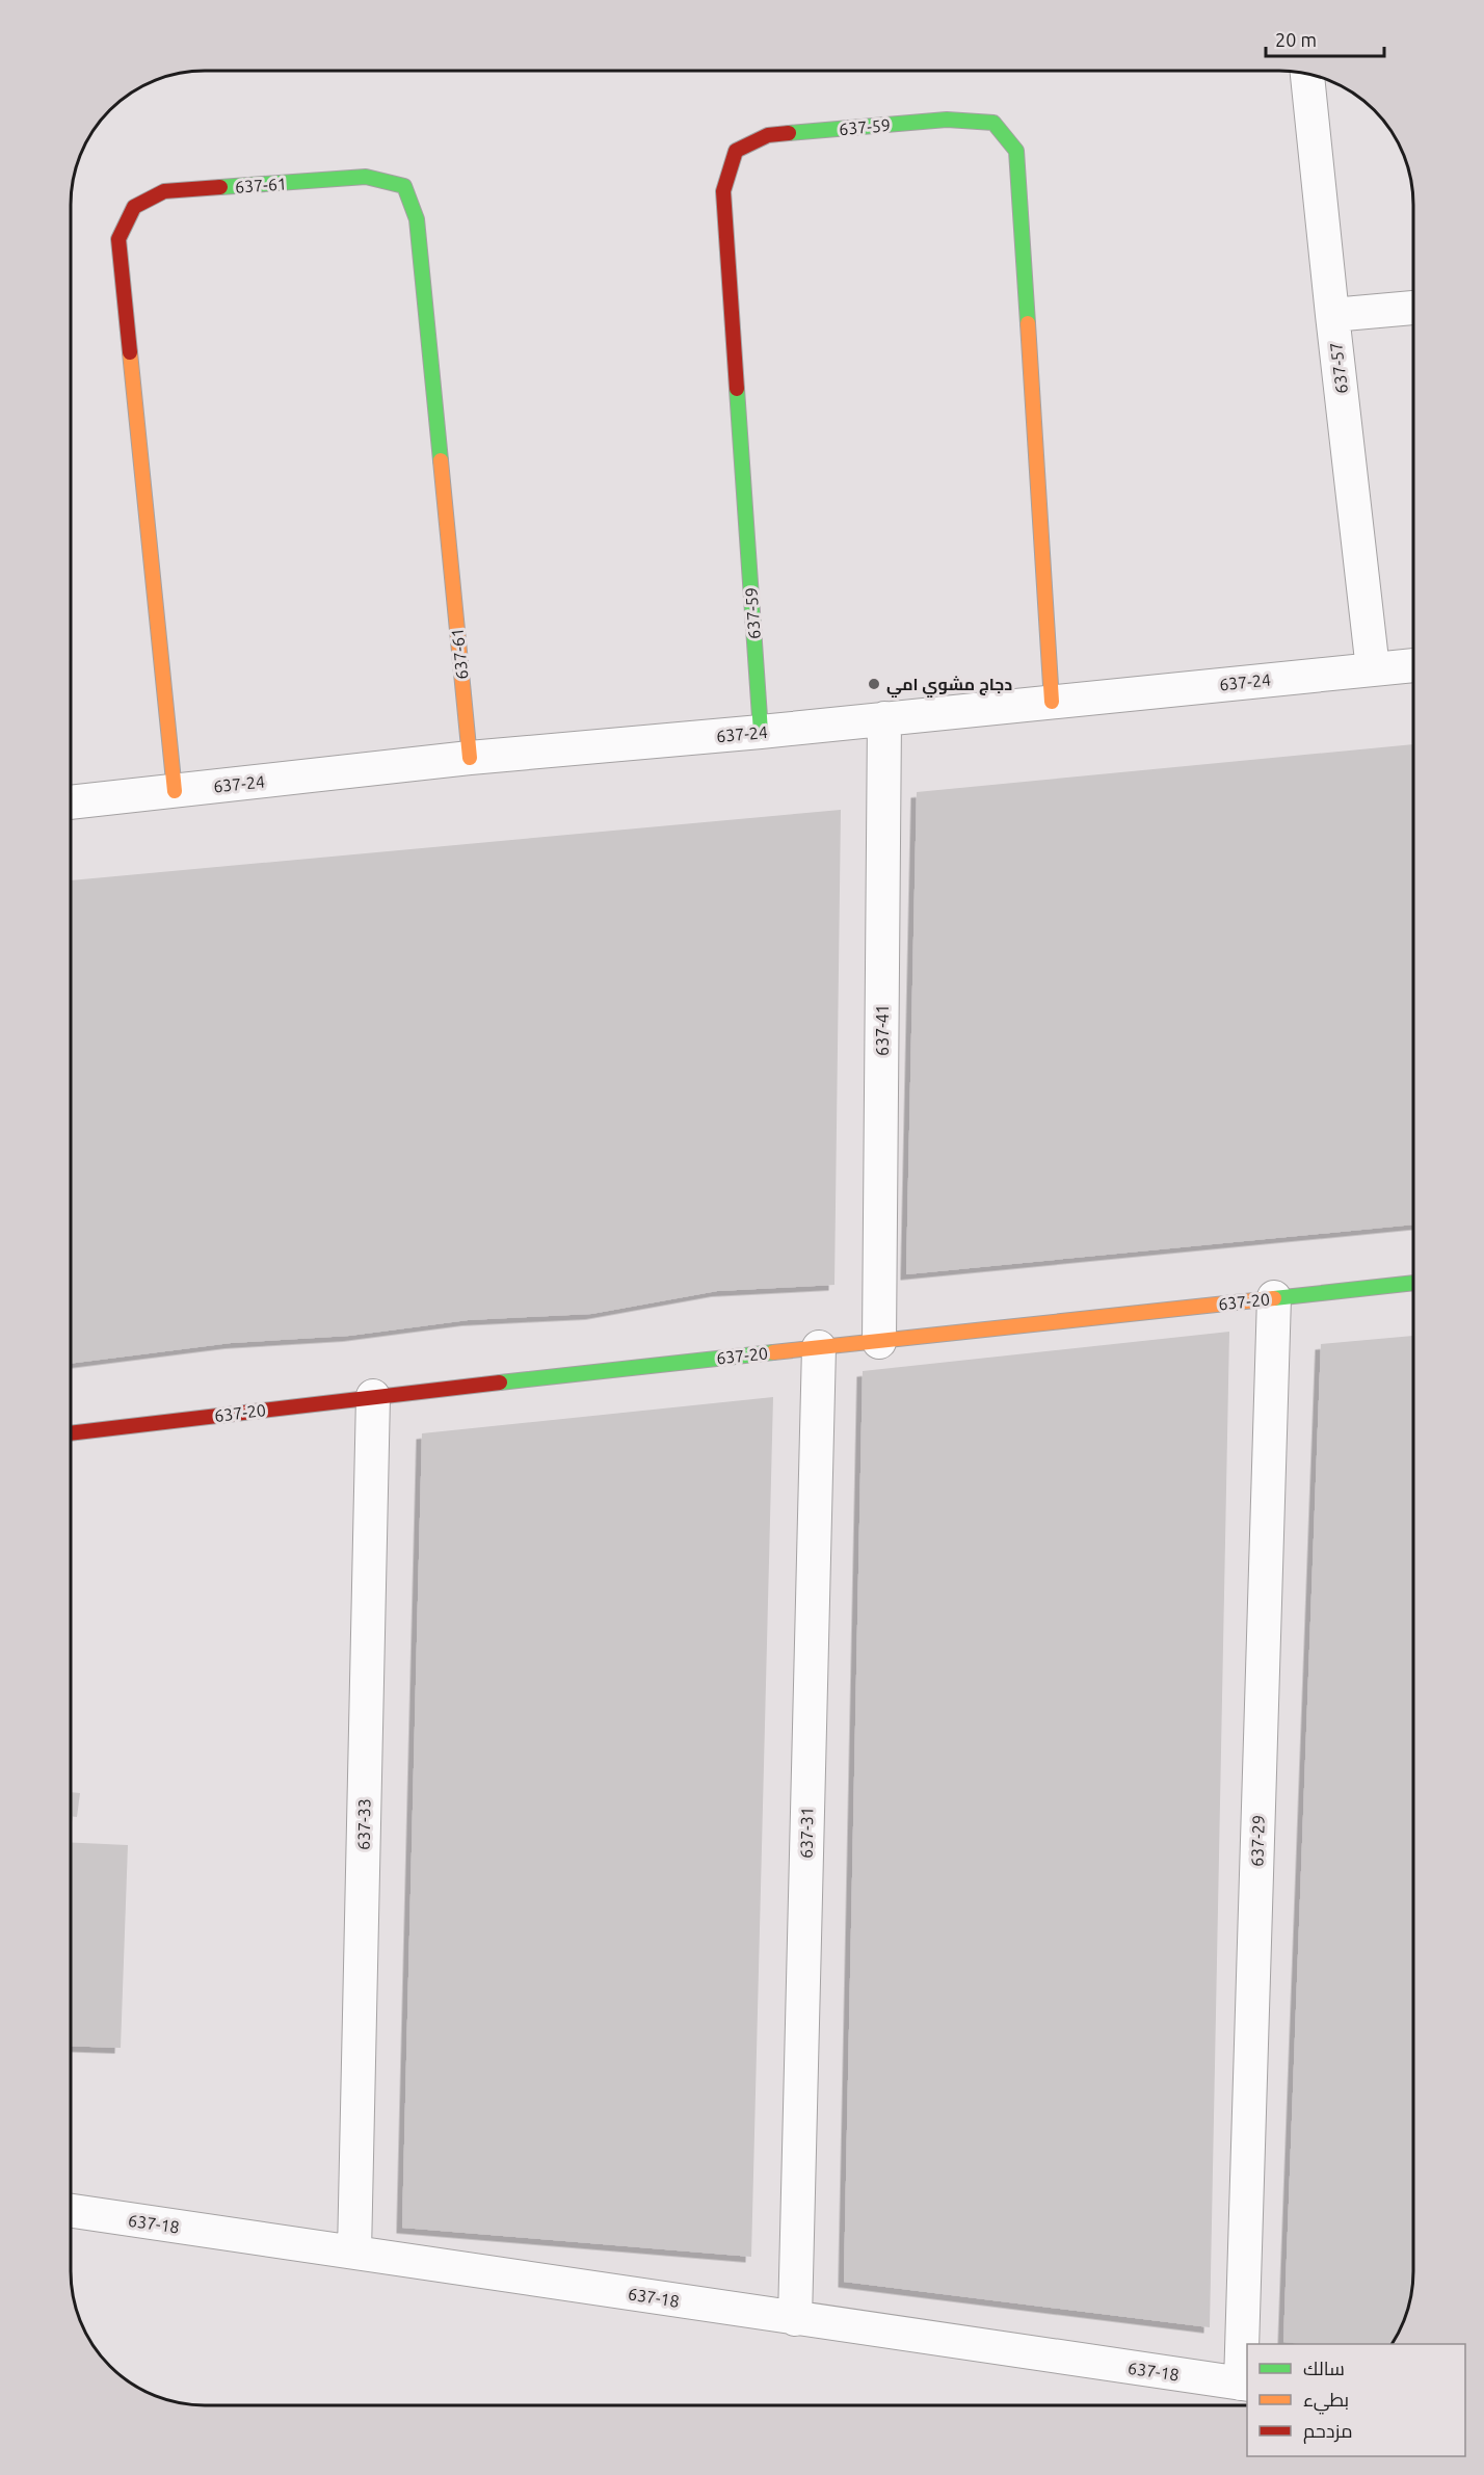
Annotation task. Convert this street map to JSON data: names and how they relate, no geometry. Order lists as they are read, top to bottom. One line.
{"streets":{"street":["637-59","637-61","637-57","637-24","637-41","637-20","637-33","637-31","637-29","637-18"]},"crossings":[["637-59","637-24"],["637-61","637-24"],["637-57","637-24"],["637-24","637-41"],["637-41","637-20"],["637-20","637-33"],["637-20","637-31"],["637-20","637-29"],["637-33","637-18"],["637-31","637-18"],["637-29","637-18"]],"places":["دجاج مشوي امي"],"legend":["سالك","بطيء","مزدحم"],"scale_bar":"20 m"}
